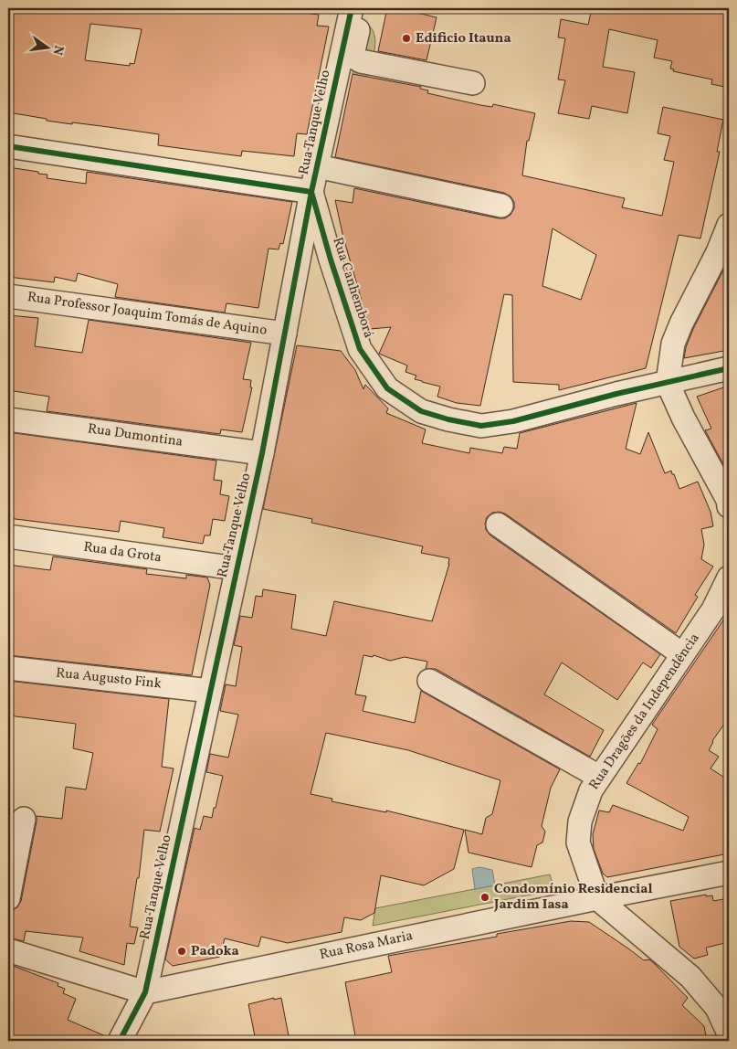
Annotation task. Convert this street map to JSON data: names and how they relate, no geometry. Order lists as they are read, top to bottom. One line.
{"streets":{"street":["Rua Tanque Velho","Rua Canhemborá","Rua Professor Joaquim Tomás de Aquino","Rua Dumontina","Rua da Grota","Rua Augusto Fink","Rua Dragões da Independência","Rua Rosa Maria"]},"crossings":[["Rua Tanque Velho","Rua Canhemborá"],["Rua Tanque Velho","Rua Professor Joaquim Tomás de Aquino"],["Rua Tanque Velho","Rua Dumontina"],["Rua Tanque Velho","Rua da Grota"],["Rua Tanque Velho","Rua Augusto Fink"],["Rua Tanque Velho","Rua Rosa Maria"],["Rua Dragões da Independência","Rua Rosa Maria"]],"places":["Edificio Itauna","Condomínio Residencial Jardim Iasa","Padoka"],"north":"right"}
